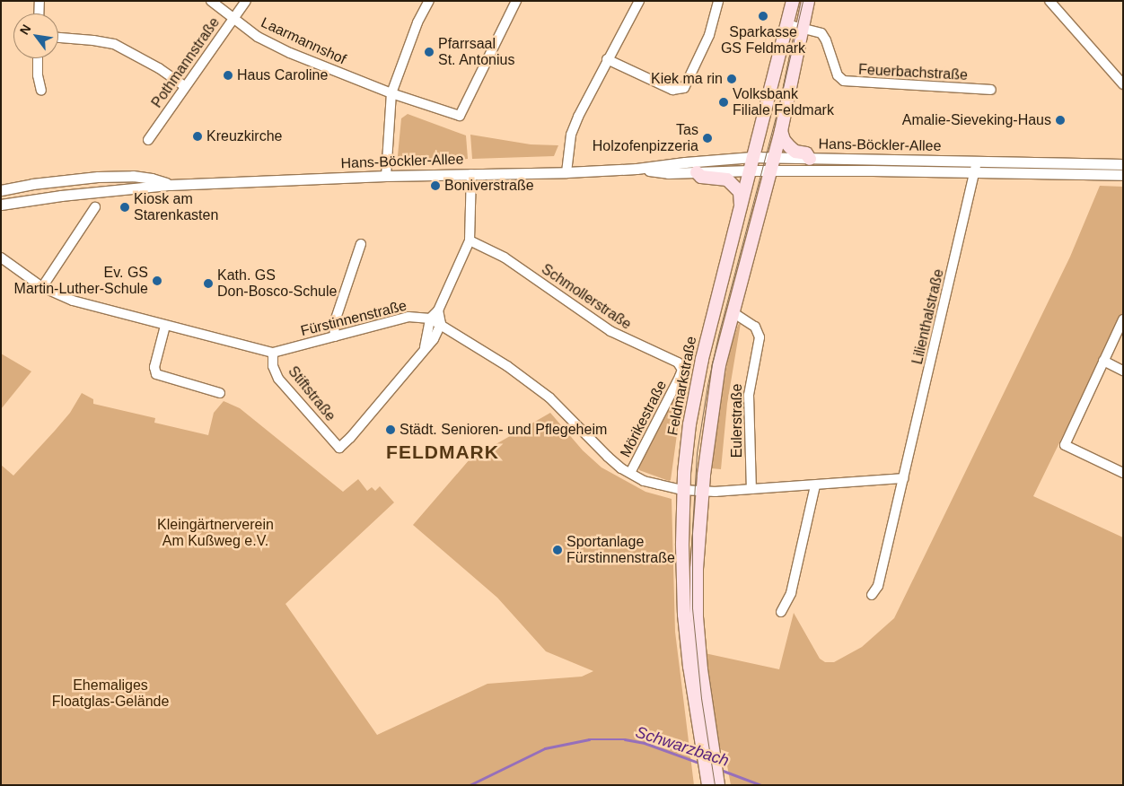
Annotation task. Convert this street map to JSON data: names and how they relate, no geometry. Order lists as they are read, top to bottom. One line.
{"streets":{"main road":["Feldmarkstraße"],"street":["Laarmannshof","Pothmannstraße","Feuerbachstraße","Hans-Böckler-Allee","Schmollerstraße","Lilienthalstraße","Fürstinnenstraße","Stiftstraße","Mörikestraße","Eulerstraße"]},"crossings":[["Laarmannshof","Pothmannstraße"],["Feuerbachstraße","Feldmarkstraße"],["Hans-Böckler-Allee","Lilienthalstraße"],["Hans-Böckler-Allee","Feldmarkstraße"],["Schmollerstraße","Mörikestraße"],["Fürstinnenstraße","Feldmarkstraße"],["Fürstinnenstraße","Stiftstraße"],["Fürstinnenstraße","Mörikestraße"],["Feldmarkstraße","Eulerstraße"]],"districts":["FELDMARK"],"water":["Schwarzbach"],"parks":["Kleingärtnerverein Am Kußweg e.V.","Ehemaliges Floatglas-Gelände"],"places":["Sparkasse GS Feldmark","Pfarrsaal St. Antonius","Haus Caroline","Kiek ma rin","Volksbank Filiale Feldmark","Amalie-Sieveking-Haus","Kreuzkirche","Tas Holzofenpizzeria","Boniverstraße","Kiosk am Starenkasten","Ev. GS Martin-Luther-Schule","Kath. GS Don-Bosco-Schule","Städt. Senioren- und Pflegeheim","Sportanlage Fürstinnenstraße"],"north":"top left"}
